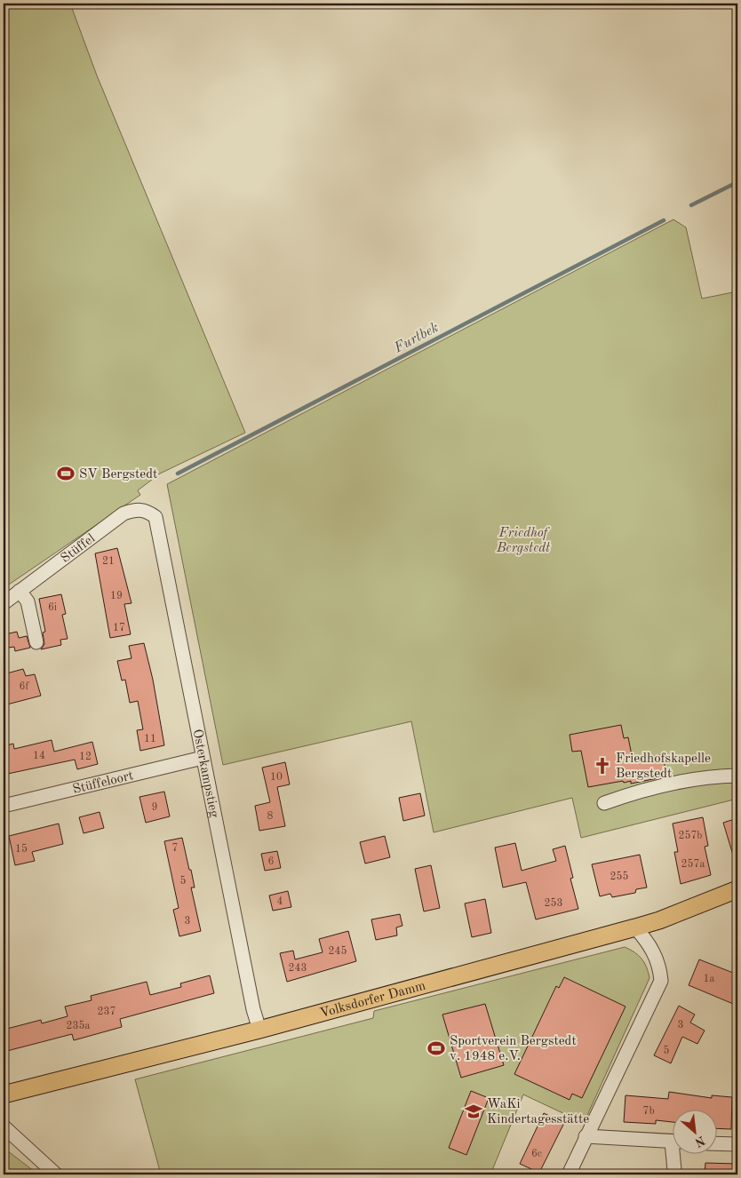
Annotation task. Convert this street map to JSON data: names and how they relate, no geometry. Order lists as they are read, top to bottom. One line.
{"streets":{"main road":["Volksdorfer Damm"],"street":["Stüffel","Osterkampstieg","Stüffeloort"]},"crossings":[["Stüffel","Osterkampstieg"],["Osterkampstieg","Stüffeloort"],["Osterkampstieg","Volksdorfer Damm"]],"water":["Furtbek"],"parks":["Friedhof Bergstedt"],"places":{"sports":["SV Bergstedt","Sportverein Bergstedt v. 1948 e.V."],"church":["Friedhofskapelle Bergstedt"],"school or university":["WaKi Kindertagesstätte"]},"house_numbers":["21","19","6i","17","6f","11","14","12","10","9","8","257b","7","15","6","257a","255","5","4","253","3","245","243","1a","237","3","235a","5","7b","6c"],"north":"bottom right"}
